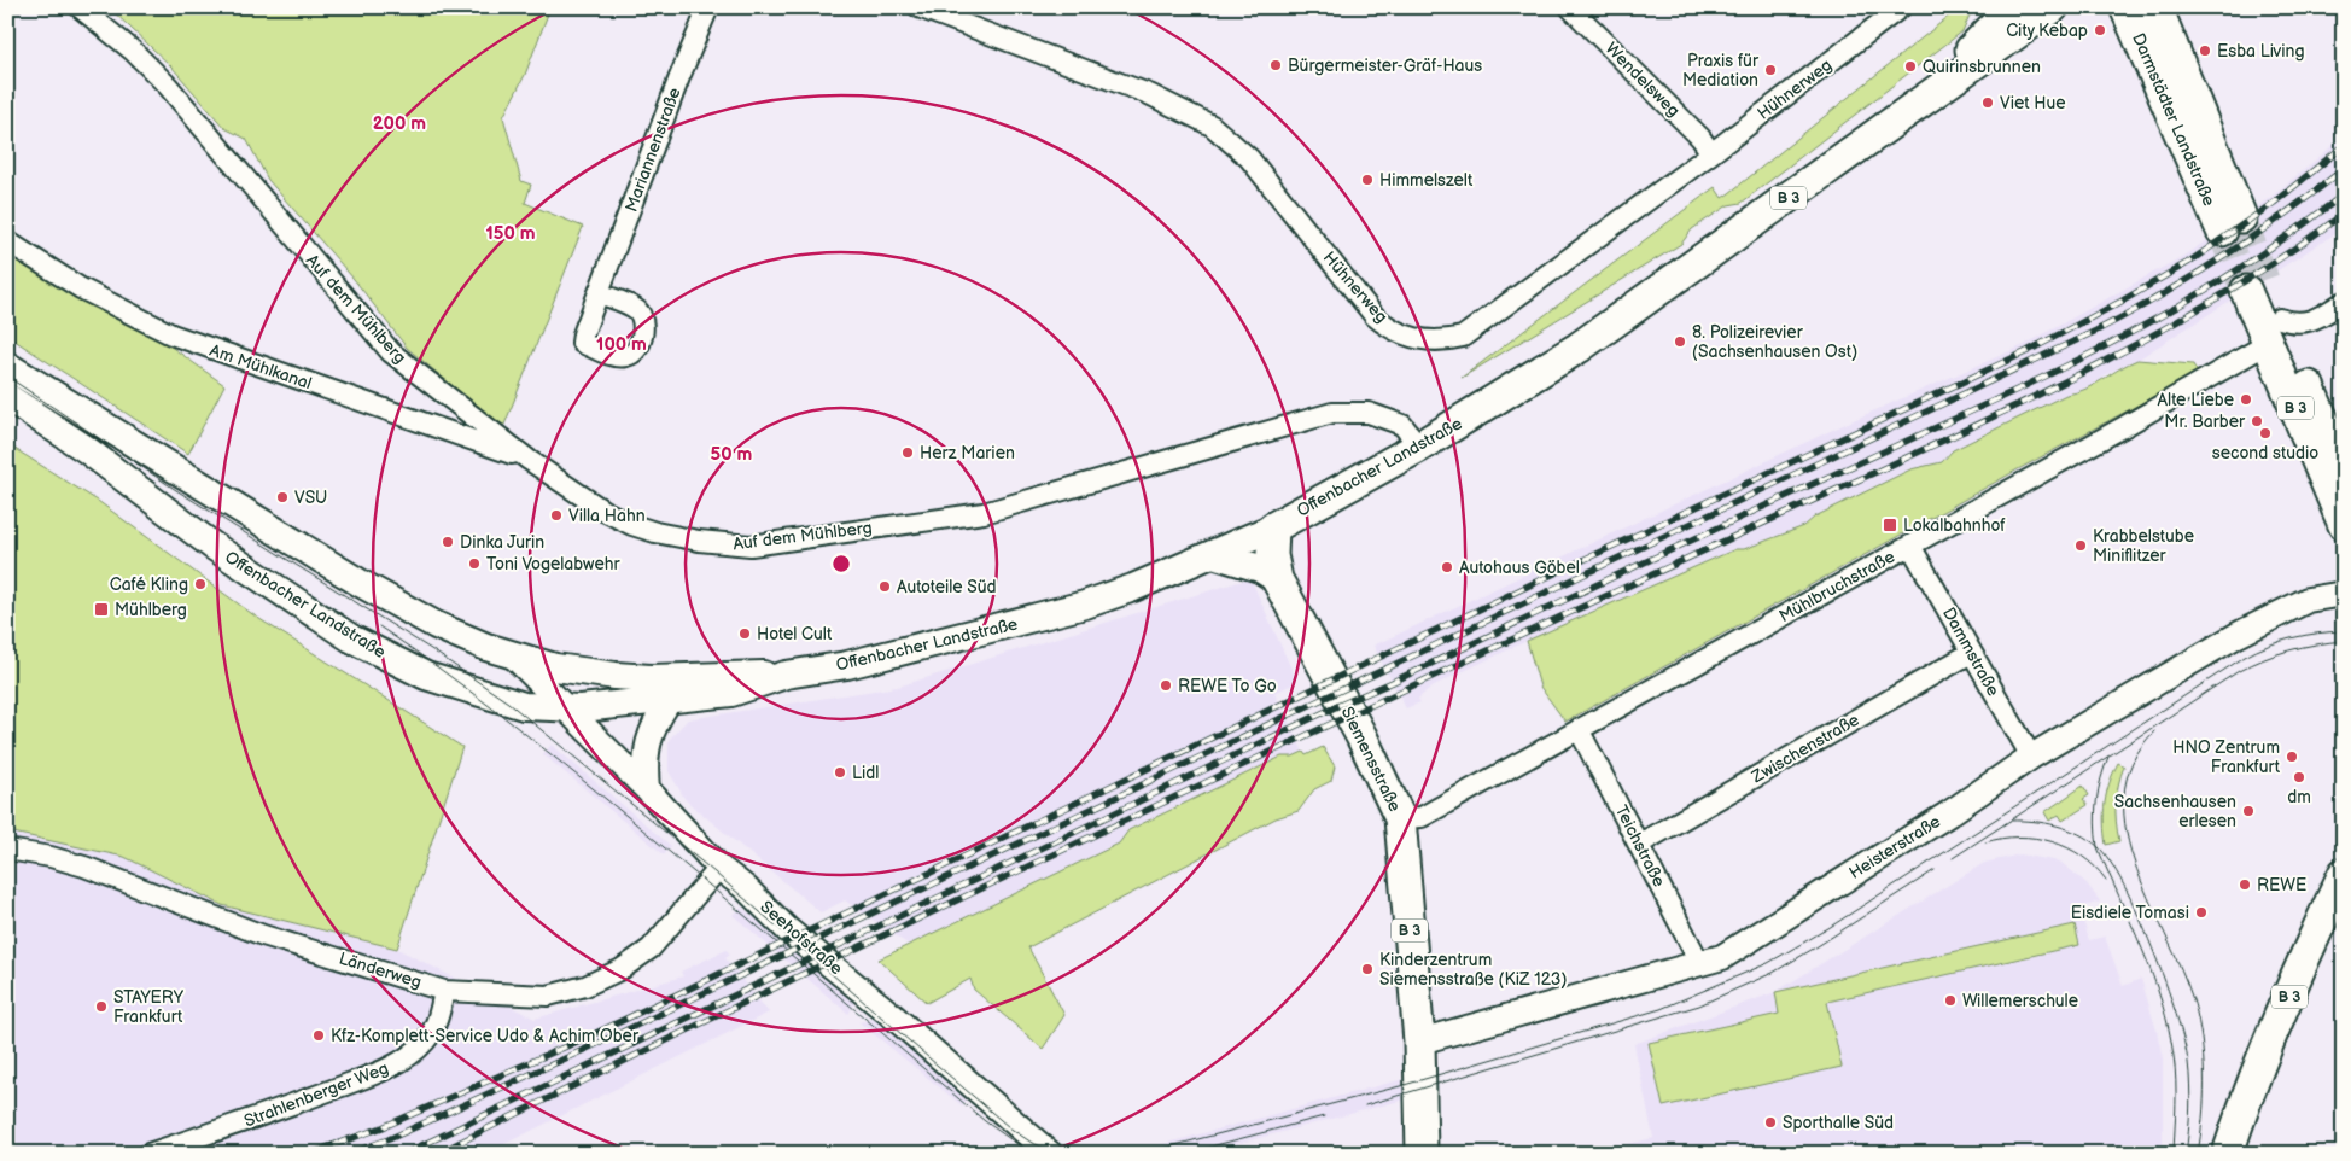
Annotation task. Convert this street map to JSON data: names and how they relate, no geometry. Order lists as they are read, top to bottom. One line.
{"streets":{"main road":["Darmstädter Landstraße","B 3","Offenbacher Landstraße","Siemensstraße"],"street":["Wendelsweg","Hühnerweg","Mariannenstraße","Auf dem Mühlberg","Am Mühlkanal","Mühlbruchstraße","Dammstraße","Zwischenstraße","Teichstraße","Heisterstraße","Seehofstraße","Länderweg","Strahlenberger Weg"]},"crossings":[["Wendelsweg","Hühnerweg"],["B 3","Mühlbruchstraße"],["Auf dem Mühlberg","Am Mühlkanal"],["Auf dem Mühlberg","Offenbacher Landstraße"],["Offenbacher Landstraße","Siemensstraße"],["Offenbacher Landstraße","Seehofstraße"],["Mühlbruchstraße","Dammstraße"],["Mühlbruchstraße","Siemensstraße"],["Mühlbruchstraße","Teichstraße"],["Dammstraße","Zwischenstraße"],["Dammstraße","Heisterstraße"],["Zwischenstraße","Teichstraße"],["Siemensstraße","Heisterstraße"],["Teichstraße","Heisterstraße"],["Seehofstraße","Länderweg"],["Länderweg","Strahlenberger Weg"]],"places":{"other":["City Kebap","Esba Living","Bürgermeister-Gräf-Haus","Quirinsbrunnen","Praxis für Mediation","Viet Hue","Himmelszelt","8. Polizeirevier (Sachsenhausen Ost)","Alte Liebe","Mr. Barber","second studio","Herz Marien","VSU","Villa Hahn","Dinka Jurin","Krabbelstube Miniflitzer","Toni Vogelabwehr","Autohaus Göbel","Café Kling","Autoteile Süd","Hotel Cult","REWE To Go","HNO Zentrum Frankfurt","Lidl","dm","Sachsenhausen erlesen","REWE","Eisdiele Tomasi","Kinderzentrum Siemensstraße (KiZ 123)","Willemerschule","STAYERY Frankfurt","Kfz-Komplett-Service Udo & Achim Ober","Sporthalle Süd"],"transit":["Lokalbahnhof","Mühlberg"]},"rings":["200 m","150 m","100 m","50 m"]}
